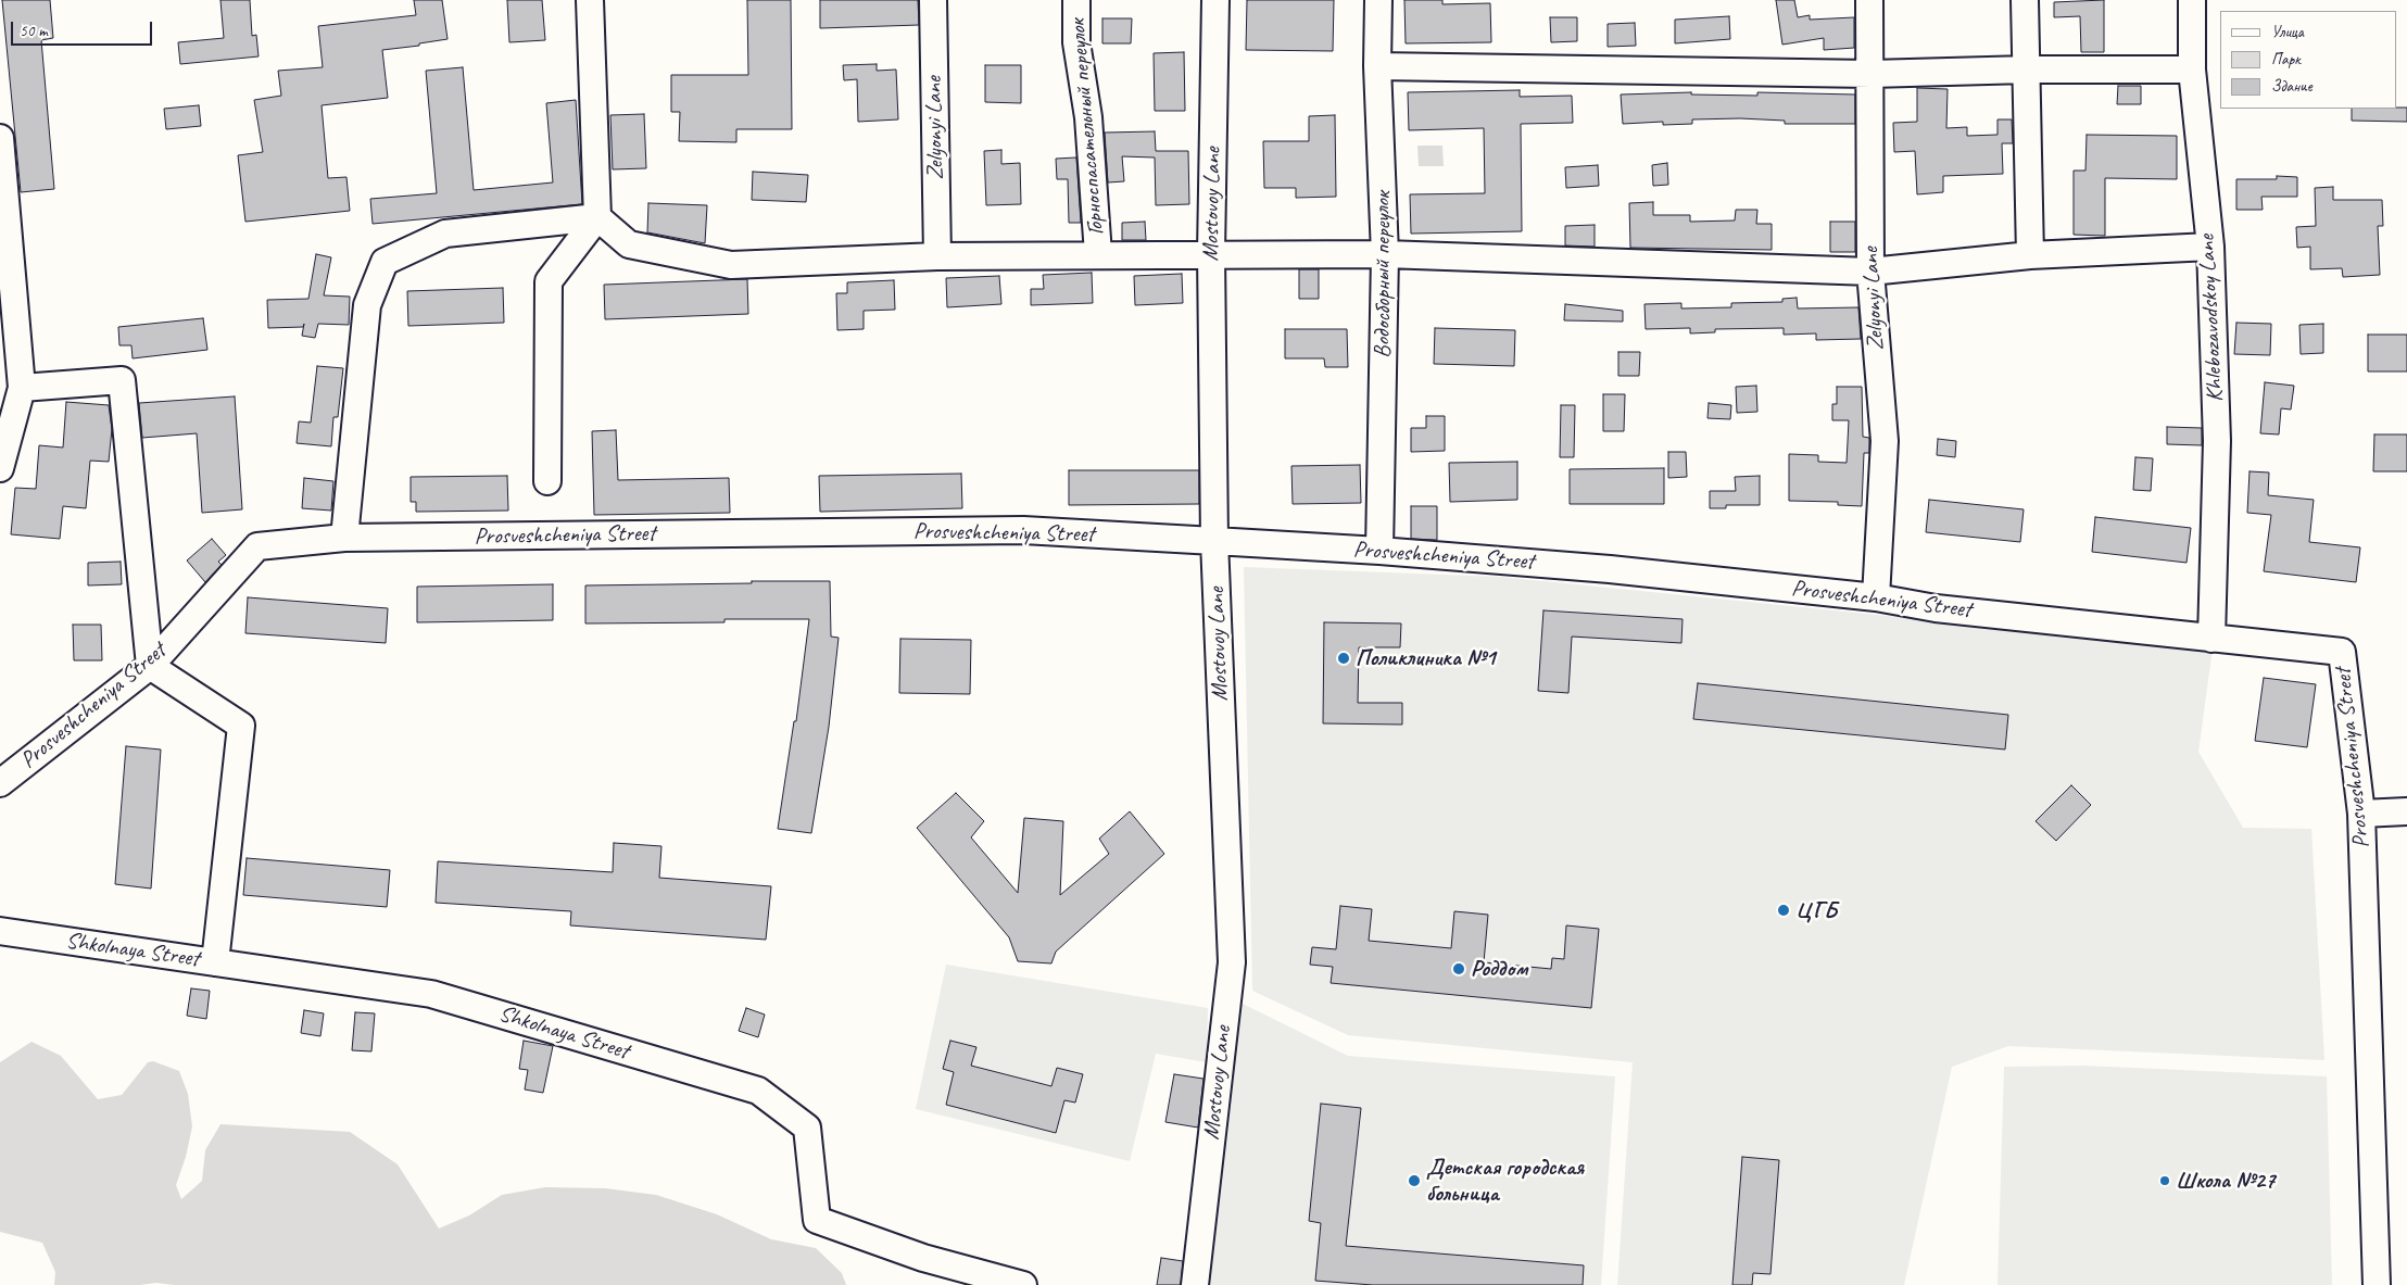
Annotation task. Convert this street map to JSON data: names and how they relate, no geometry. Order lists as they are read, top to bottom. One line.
{"streets":{"street":["Горноспасательный переулок","Zelyonyi Lane","Mostovoy Lane","Водосборный переулок","Khlebozavodskoy Lane","Prosveshcheniya Street","Shkolnaya Street"]},"crossings":[["Zelyonyi Lane","Prosveshcheniya Street"],["Mostovoy Lane","Prosveshcheniya Street"],["Водосборный переулок","Prosveshcheniya Street"],["Khlebozavodskoy Lane","Prosveshcheniya Street"]],"places":["Поликлиника №1","ЦГБ","Роддом","Детская городская больница","Школа №27"],"legend":["Улица","Парк","Здание"],"scale_bar":"50 m"}
